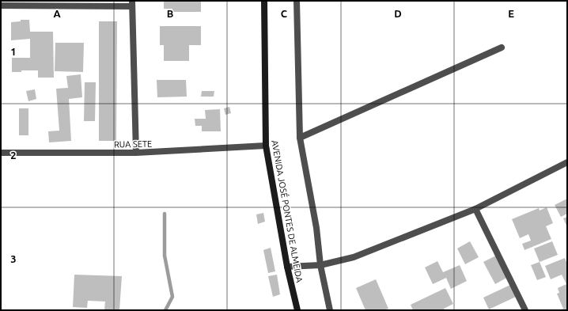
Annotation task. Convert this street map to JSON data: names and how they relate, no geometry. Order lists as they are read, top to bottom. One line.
{"streets":{"street":["RUA SETE","AVENIDA JOSÉ PONTES DE ALMEIDA"]},"crossings":[["RUA SETE","AVENIDA JOSÉ PONTES DE ALMEIDA"]],"grid":{"columns":["A","B","C","D","E"],"rows":["1","2","3"]}}
